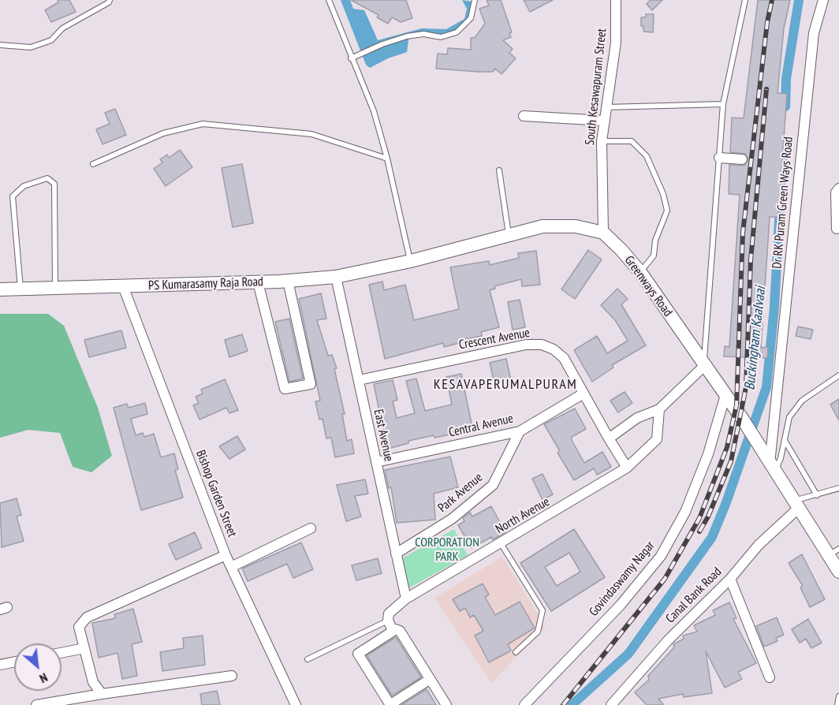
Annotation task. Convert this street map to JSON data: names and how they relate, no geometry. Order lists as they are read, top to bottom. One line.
{"streets":{"street":["South Kesawapuram Street","Dr RK Puram Green Ways Road","PS Kumarasamy Raja Road","Greenways Road","Crescent Avenue","Central Avenue","East Avenue","Park Avenue","Bishop Garden Street","North Avenue","Govindaswamy Nagar","Canal Bank Road"]},"crossings":[["South Kesawapuram Street","Greenways Road"],["Dr RK Puram Green Ways Road","Greenways Road"],["PS Kumarasamy Raja Road","East Avenue"],["PS Kumarasamy Raja Road","Bishop Garden Street"],["Greenways Road","Govindaswamy Nagar"],["Greenways Road","Canal Bank Road"],["Crescent Avenue","Central Avenue"],["Crescent Avenue","East Avenue"],["Crescent Avenue","North Avenue"],["Central Avenue","East Avenue"],["Central Avenue","Park Avenue"],["East Avenue","Park Avenue"],["East Avenue","North Avenue"]],"districts":["KESAVAPERUMALPURAM"],"water":["Buckingham Kaalvaai"],"parks":["CORPORATION PARK"],"north":"bottom right"}
